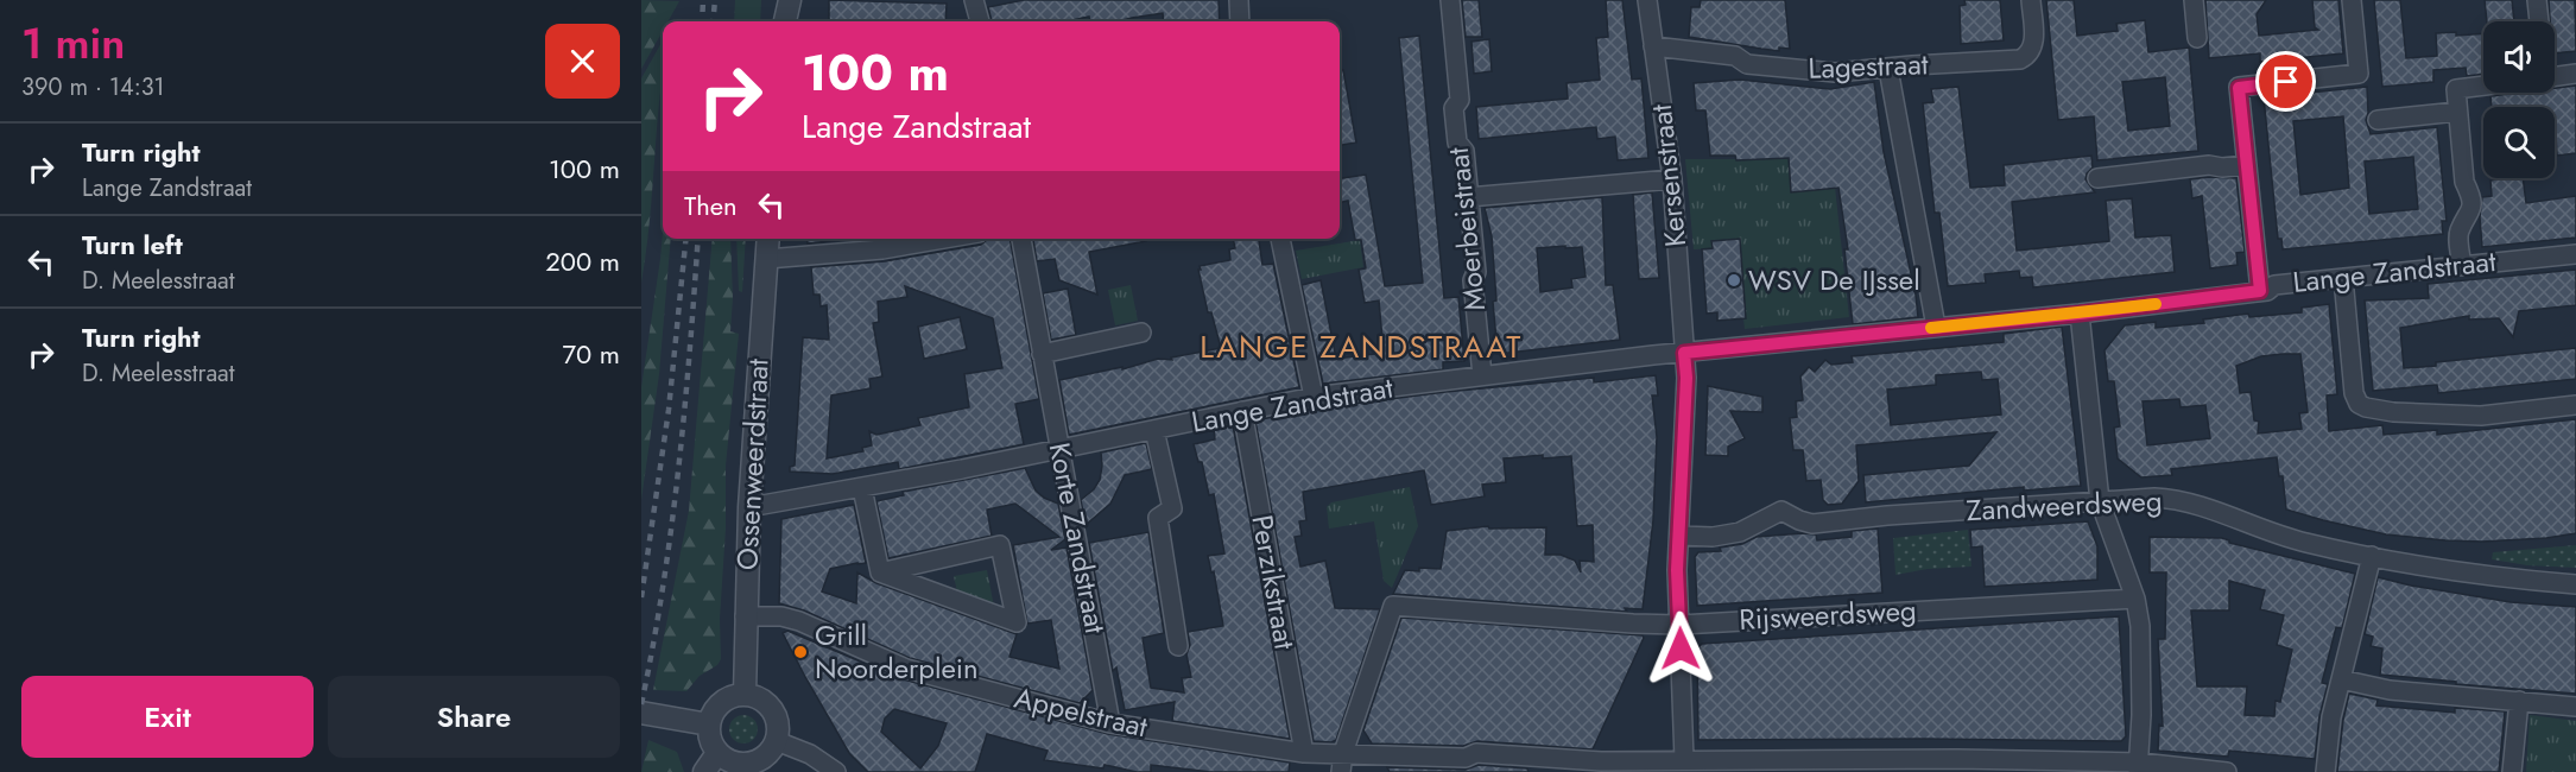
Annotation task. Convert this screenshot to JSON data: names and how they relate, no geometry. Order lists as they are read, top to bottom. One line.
{"streets":{"street":["Lagestraat","Kersenstraat","Moerbeistraat","Lange Zandstraat","Ossenweerdstraat","Zandweerdsweg","Korte Zandstraat","Perzikstraat","Rijsweerdsweg","Appelstraat"]},"crossings":[["Lagestraat","Kersenstraat"],["Kersenstraat","Lange Zandstraat"],["Kersenstraat","Zandweerdsweg"],["Kersenstraat","Rijsweerdsweg"],["Kersenstraat","Appelstraat"],["Moerbeistraat","Lange Zandstraat"],["Lange Zandstraat","Ossenweerdstraat"],["Lange Zandstraat","Korte Zandstraat"],["Lange Zandstraat","Perzikstraat"],["Ossenweerdstraat","Appelstraat"],["Korte Zandstraat","Appelstraat"],["Perzikstraat","Appelstraat"],["Rijsweerdsweg","Appelstraat"]],"districts":["LANGE ZANDSTRAAT"],"places":["WSV De IJssel","Grill Noorderplein"],"page":{"heading":["1 min","390 m · 14:31"],"turn":["100 m","Lange Zandstraat"],"list":[{"name":"Turn right","note":"Lange Zandstraat","value":"100 m"},{"name":"Turn left","note":"D. Meelesstraat","value":"200 m"},{"name":"Turn right","note":"D. Meelesstraat","value":"70 m"}],"then":"Then","buttons":["Exit","Share"]}}
